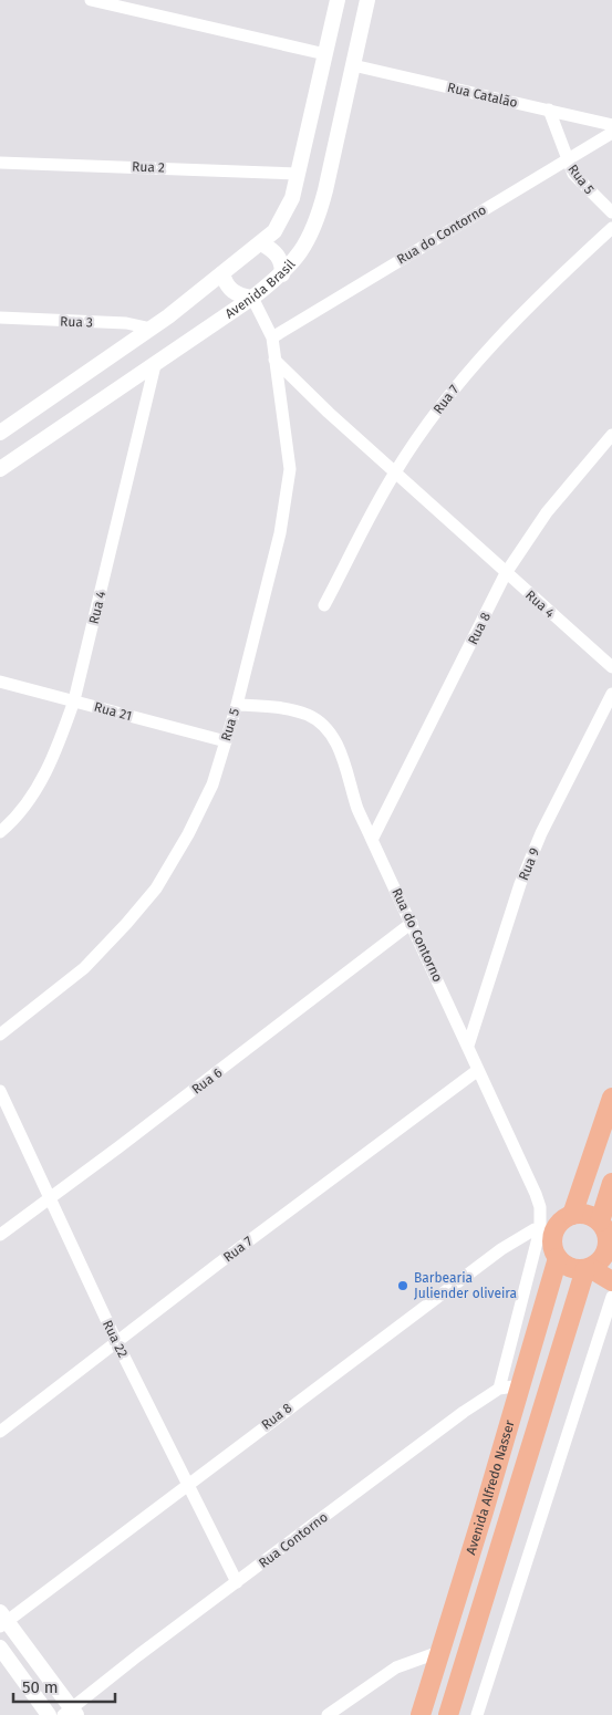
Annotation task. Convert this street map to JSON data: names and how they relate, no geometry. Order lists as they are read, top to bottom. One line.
{"streets":{"main road":["Avenida Alfredo Nasser"],"street":["Rua Catalão","Rua 2","Rua 5","Rua do Contorno","Avenida Brasil","Rua 3","Rua 7","Rua 4","Rua 8","Rua 21","Rua 9","Rua 6","Rua 22","Rua Contorno"]},"crossings":[["Rua Catalão","Rua 5"],["Rua Catalão","Avenida Brasil"],["Rua 5","Rua do Contorno"],["Rua 5","Avenida Brasil"],["Rua 5","Rua 4"],["Rua 5","Rua 21"],["Rua do Contorno","Rua 7"],["Rua do Contorno","Rua 8"],["Rua do Contorno","Rua 9"],["Rua do Contorno","Rua 6"],["Rua do Contorno","Avenida Alfredo Nasser"],["Rua do Contorno","Rua Contorno"],["Avenida Brasil","Rua 4"],["Rua 7","Rua 4"],["Rua 7","Rua 22"],["Rua 4","Rua 8"],["Rua 4","Rua 21"],["Rua 8","Rua 22"],["Rua 8","Avenida Alfredo Nasser"],["Rua 6","Rua 22"],["Rua 22","Rua Contorno"],["Avenida Alfredo Nasser","Rua Contorno"]],"places":["Barbearia Juliender oliveira"],"scale_bar":"50 m"}
